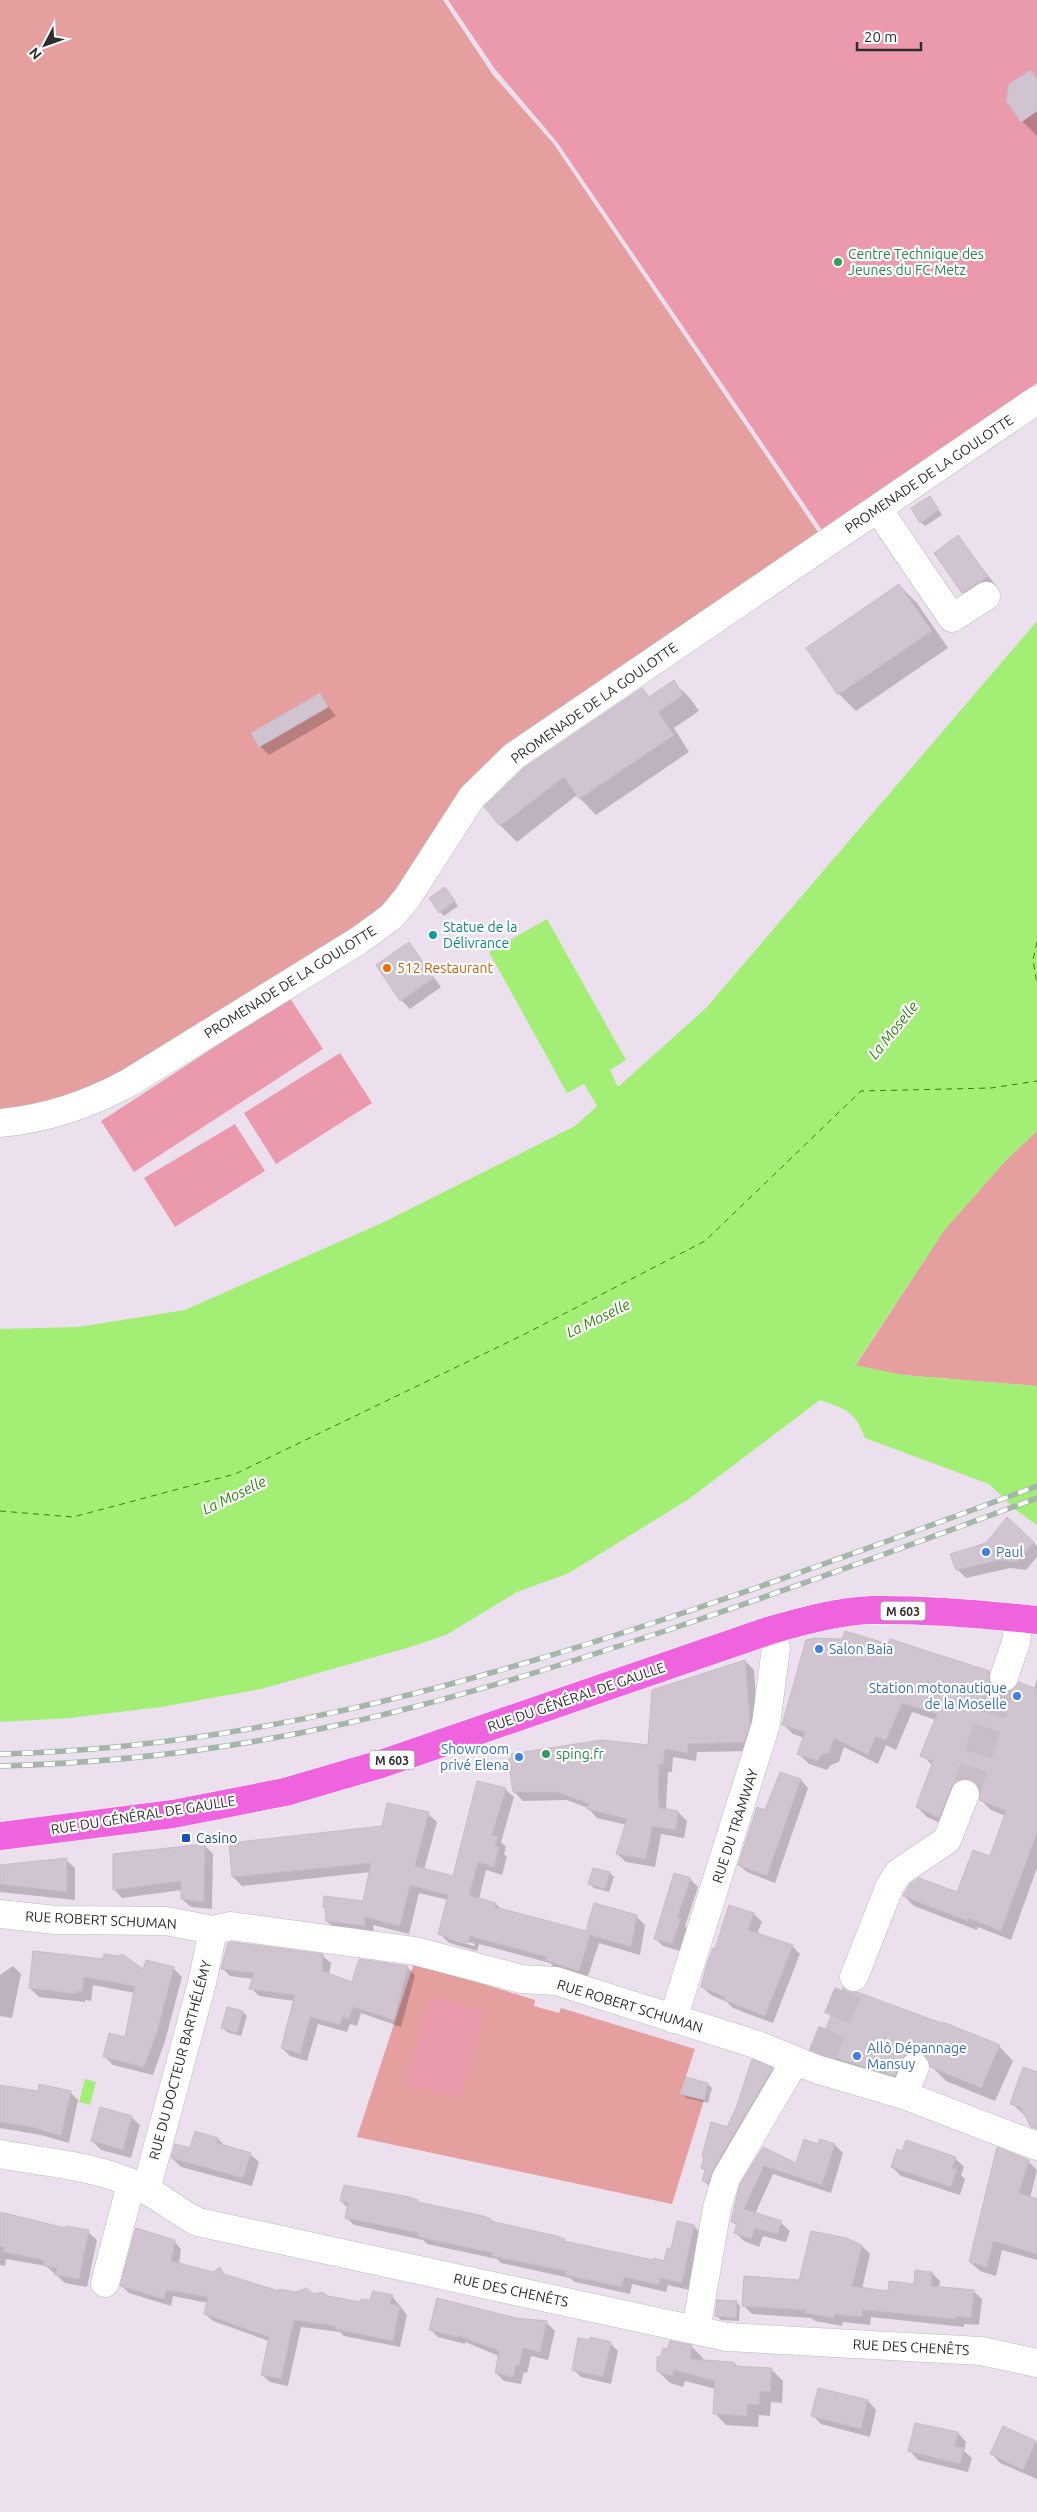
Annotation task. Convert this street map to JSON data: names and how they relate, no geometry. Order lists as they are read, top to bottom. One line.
{"streets":{"main road":["M 603","RUE DU GÉNÉRAL DE GAULLE"],"street":["PROMENADE DE LA GOULOTTE","RUE DU TRAMWAY","RUE ROBERT SCHUMAN","RUE DU DOCTEUR BARTHÉLÉMY","RUE DES CHENÊTS"]},"crossings":[["RUE DU GÉNÉRAL DE GAULLE","RUE DU TRAMWAY"],["RUE DU TRAMWAY","RUE ROBERT SCHUMAN"],["RUE ROBERT SCHUMAN","RUE DU DOCTEUR BARTHÉLÉMY"],["RUE DU DOCTEUR BARTHÉLÉMY","RUE DES CHENÊTS"]],"water":["La Moselle"],"places":{"other":["Centre Technique des Jeunes du FC Metz","Statue de la Délivrance","512 Restaurant","Paul","Salon Baia","Station motonautique de la Moselle","sping.fr","Showroom privé Elena","Allô Dépannage Mansuy"],"transit":["Casino"]},"scale_bar":"20 m","north":"bottom left"}
